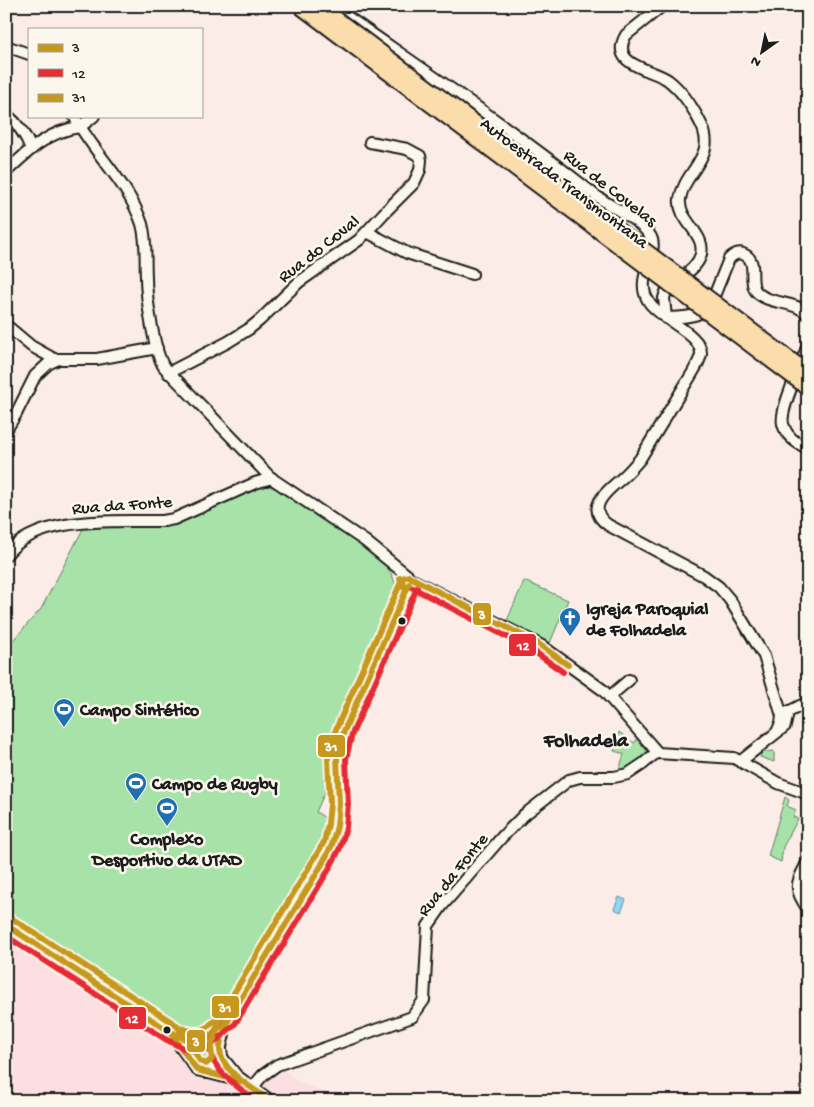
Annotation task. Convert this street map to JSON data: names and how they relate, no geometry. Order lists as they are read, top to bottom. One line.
{"streets":{"highway":["Autoestrada Transmontana"],"street":["Rua de Covelas","Rua do Coval","Rua da Fonte"]},"districts":["Folhadela"],"places":{"church":["Igreja Paroquial de Folhadela"],"sports":["Campo Sintético","Campo de Rugby","Complexo Desportivo da UTAD"]},"lines":["transit line 3","transit line 31","transit line 12"],"legend":["3","12","31"],"north":"bottom left"}
